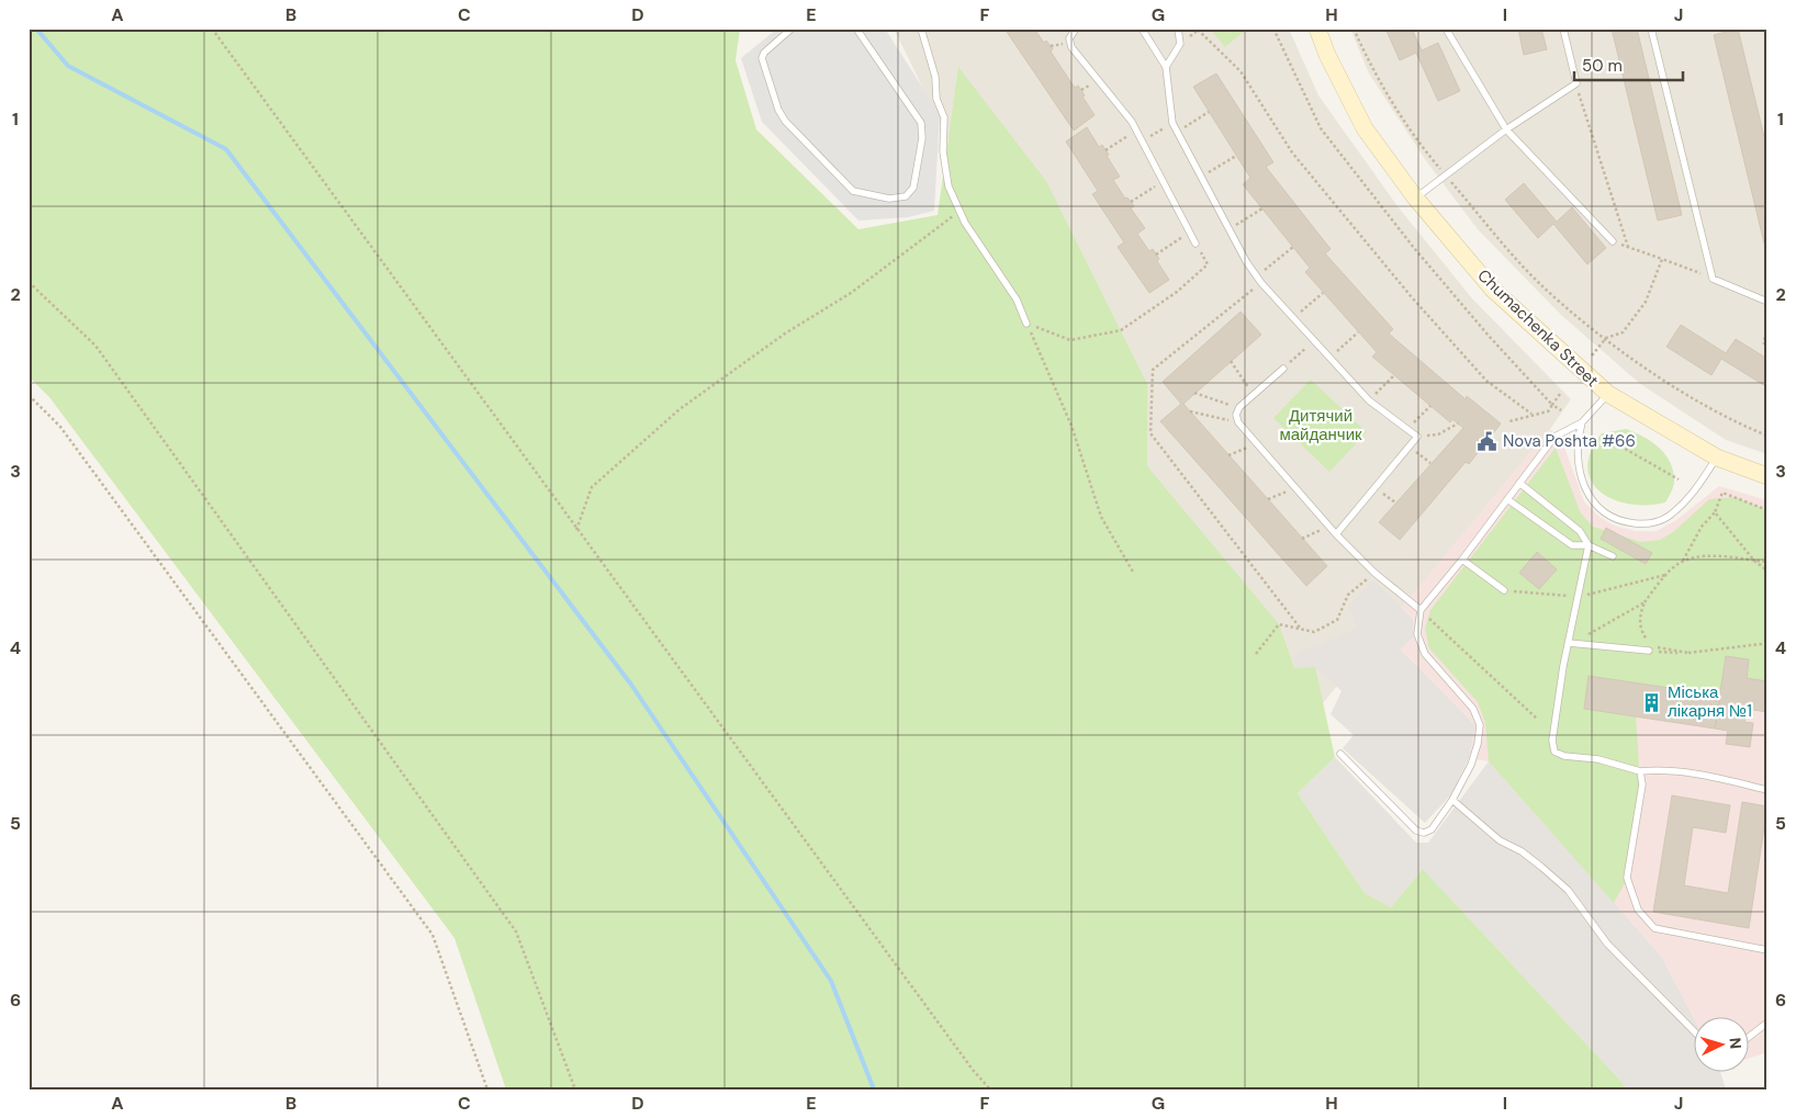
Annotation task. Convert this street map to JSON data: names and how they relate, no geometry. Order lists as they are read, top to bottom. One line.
{"streets":{"street":["Chumachenka Street"]},"parks":["Дитячий майданчик"],"places":{"public building":["Nova Poshta #66"],"building":["Міська лікарня №1"]},"scale_bar":"50 m","north":"right","grid":{"columns":["A","B","C","D","E","F","G","H","I","J"],"rows":["1","2","3","4","5","6"]}}
